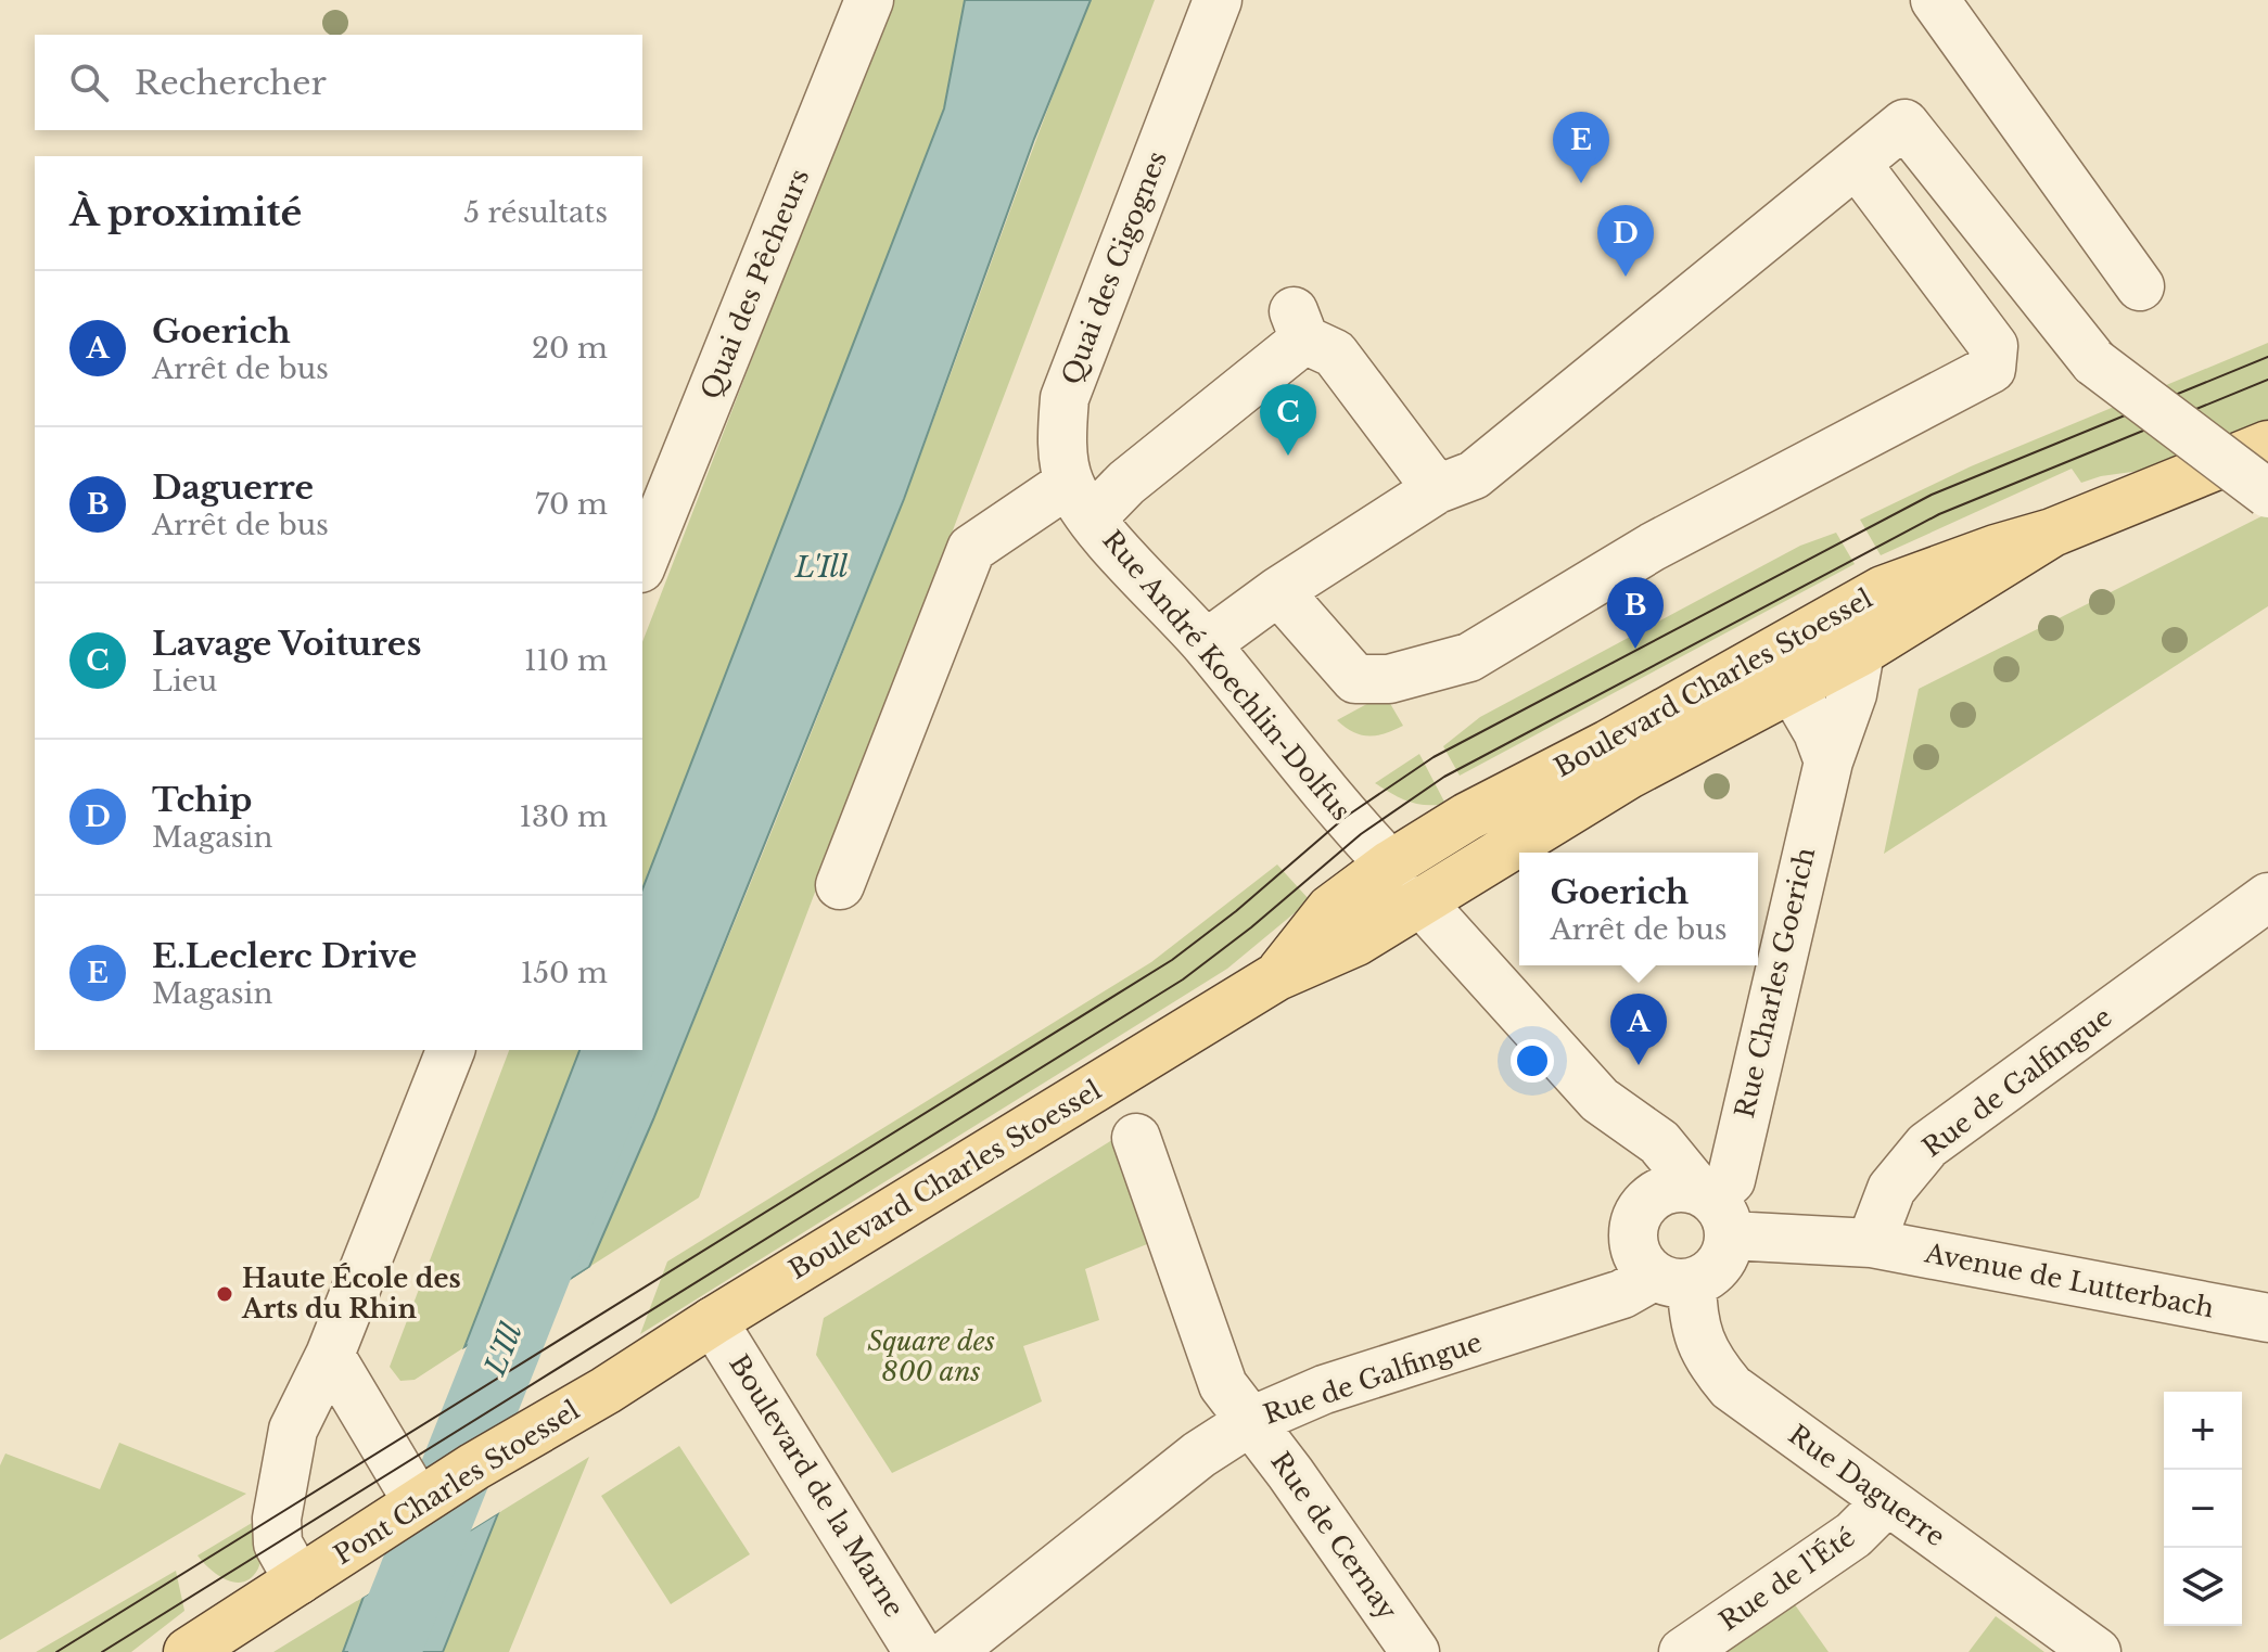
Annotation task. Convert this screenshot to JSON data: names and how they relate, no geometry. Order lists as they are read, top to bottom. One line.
{"streets":{"main road":["Boulevard Charles Stoessel","Pont Charles Stoessel"],"street":["Quai des Cigognes","Quai des Pêcheurs","Rue André Koechlin-Dolfus","Rue Charles Goerich","Rue de Galfingue","Avenue de Lutterbach","Boulevard de la Marne","Rue Daguerre","Rue de Cernay","Rue de l'Été"]},"crossings":[["Quai des Cigognes","Rue André Koechlin-Dolfus"],["Rue André Koechlin-Dolfus","Boulevard Charles Stoessel"],["Boulevard Charles Stoessel","Rue Charles Goerich"],["Boulevard Charles Stoessel","Pont Charles Stoessel"],["Boulevard Charles Stoessel","Boulevard de la Marne"],["Rue Charles Goerich","Rue de Galfingue"],["Rue Charles Goerich","Rue Daguerre"],["Rue de Galfingue","Avenue de Lutterbach"],["Rue de Galfingue","Rue Daguerre"],["Rue de Galfingue","Rue de Cernay"],["Rue Daguerre","Rue de l'Été"]],"water":["L'Ill"],"parks":["Square des 800 ans"],"places":["Haute École des Arts du Rhin"],"page":{"search":"Rechercher","pins":["E","D","C","B","A"],"heading":["À proximité","5 résultats"],"list":[{"mark":"A","name":"Goerich","note":"Arrêt de bus","value":"20 m"},{"mark":"B","name":"Daguerre","note":"Arrêt de bus","value":"70 m"},{"mark":"C","name":"Lavage Voitures","note":"Lieu","value":"110 m"},{"mark":"D","name":"Tchip","note":"Magasin","value":"130 m"},{"mark":"E","name":"E.Leclerc Drive","note":"Magasin","value":"150 m"}],"popup":["Goerich","Arrêt de bus"],"map_buttons":["+","−"]}}
